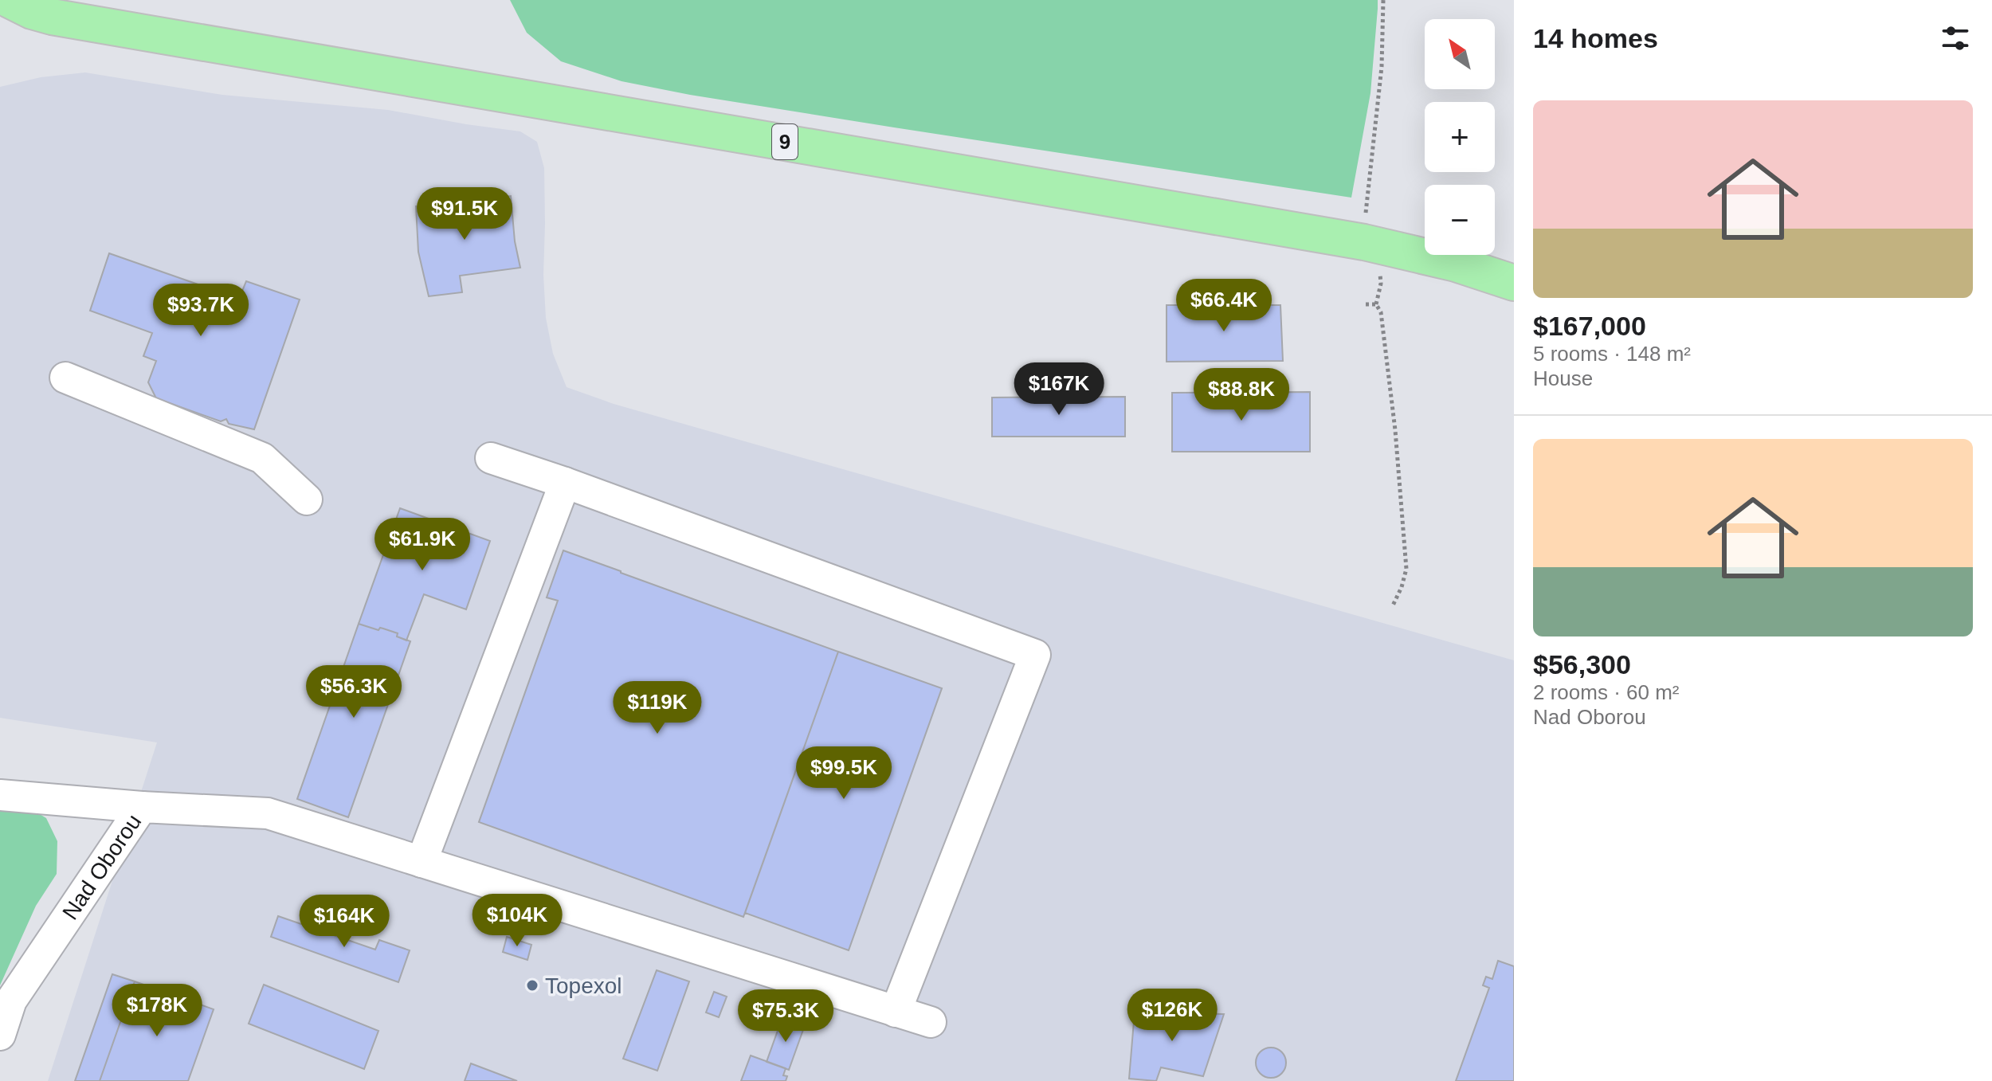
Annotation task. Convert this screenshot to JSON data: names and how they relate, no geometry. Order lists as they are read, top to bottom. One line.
{"streets":{"main road":["9"],"street":["Nad Oborou"]},"places":["Topexol"],"north":"top left","page":{"heading":"14 homes","map_buttons":["+","−"],"list":[{"name":"$167,000","note":"5 rooms · 148 m² · House"},{"name":"$56,300","note":"2 rooms · 60 m² · Nad Oborou"}],"price":["$91.5K","$66.4K","$93.7K","$167K","$88.8K","$61.9K","$56.3K","$119K","$99.5K","$104K","$164K","$178K","$126K","$75.3K"]}}
